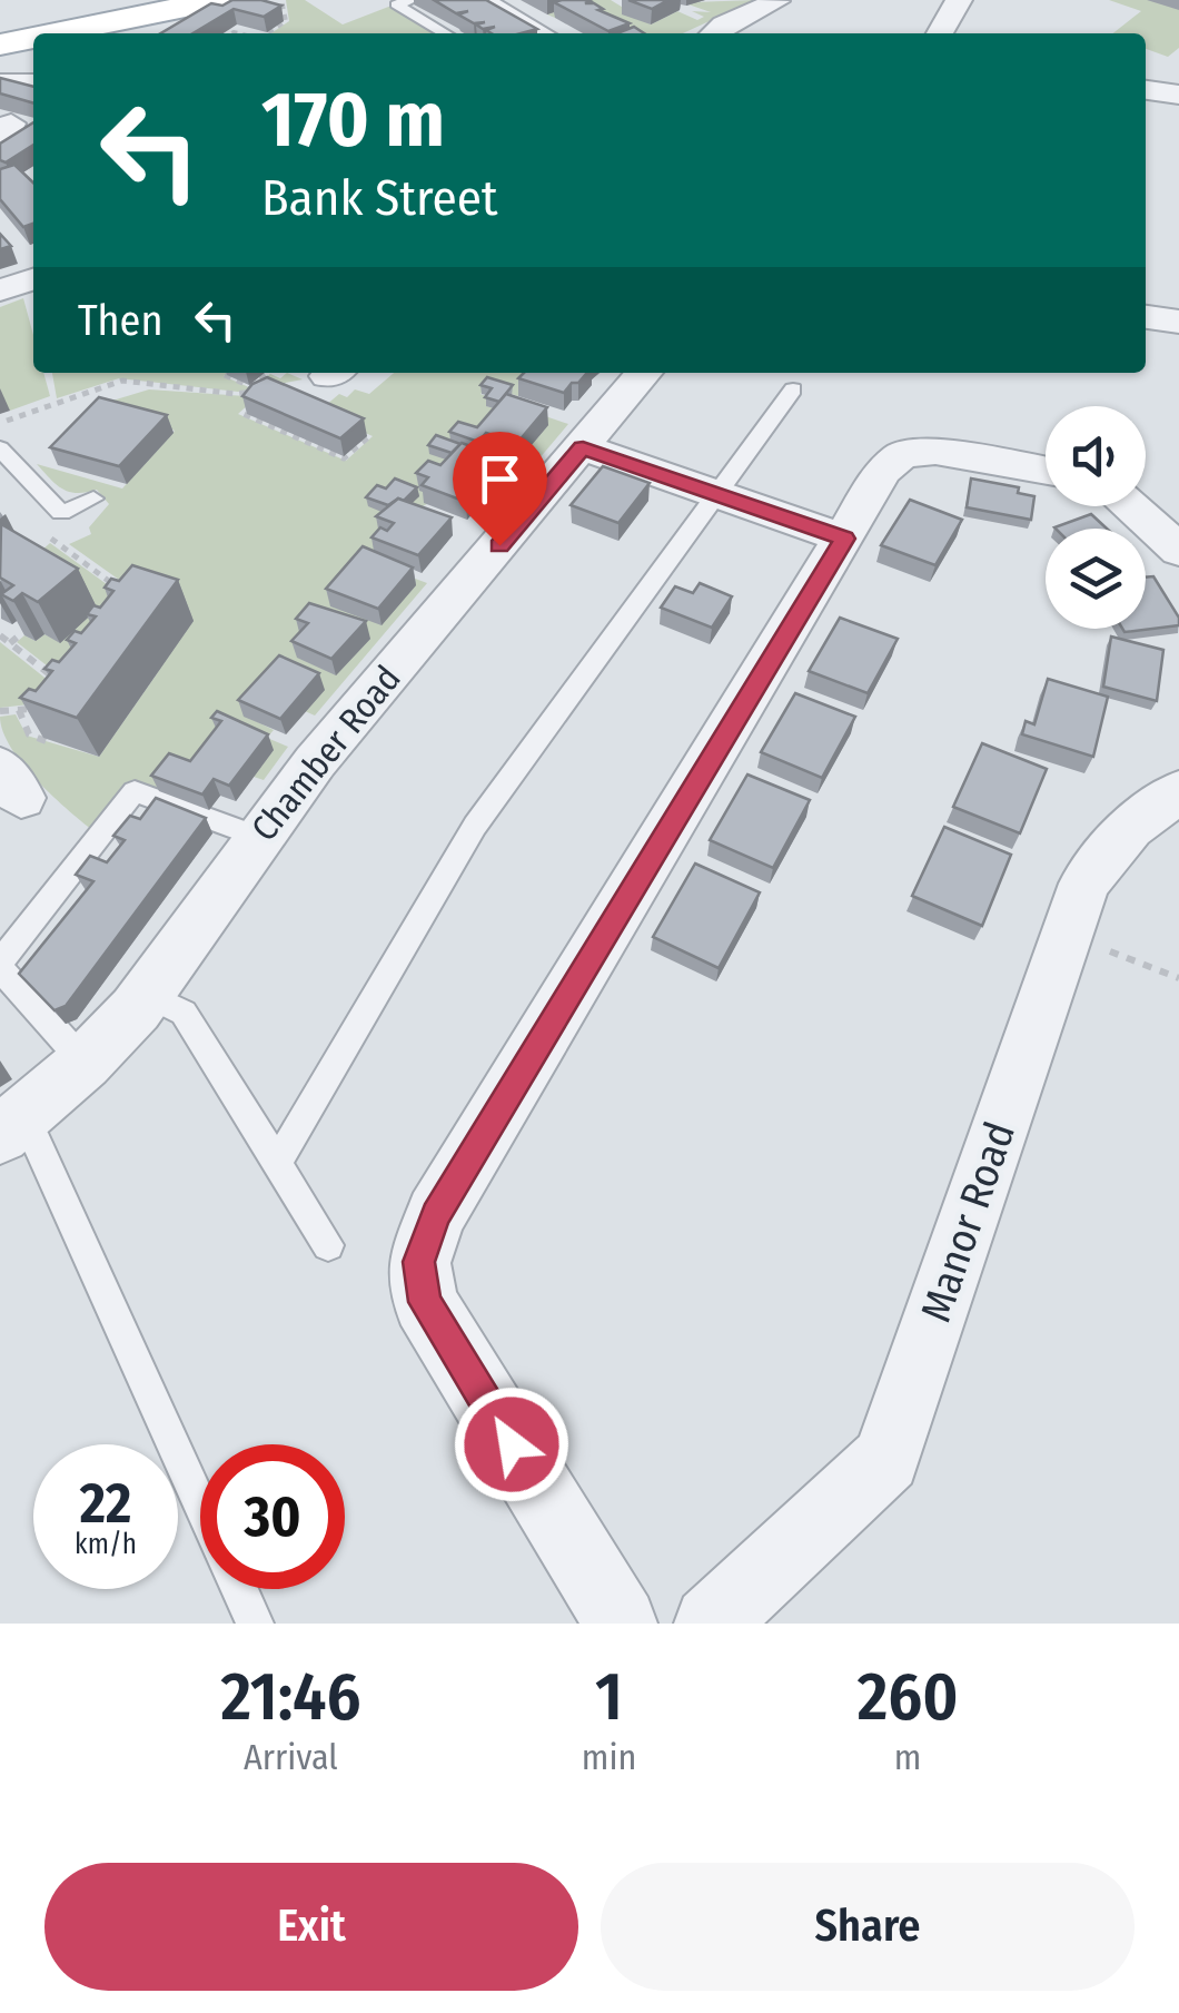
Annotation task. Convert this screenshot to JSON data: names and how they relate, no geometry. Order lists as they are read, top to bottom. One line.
{"streets":{"street":["Chamber Road","Manor Road"]},"page":{"turn":["170 m","Bank Street"],"then":"Then","speed":"22 km/h","limit":"30","eta":["21:46","Arrival","1","min","260","m"],"buttons":["Exit","Share"]}}
